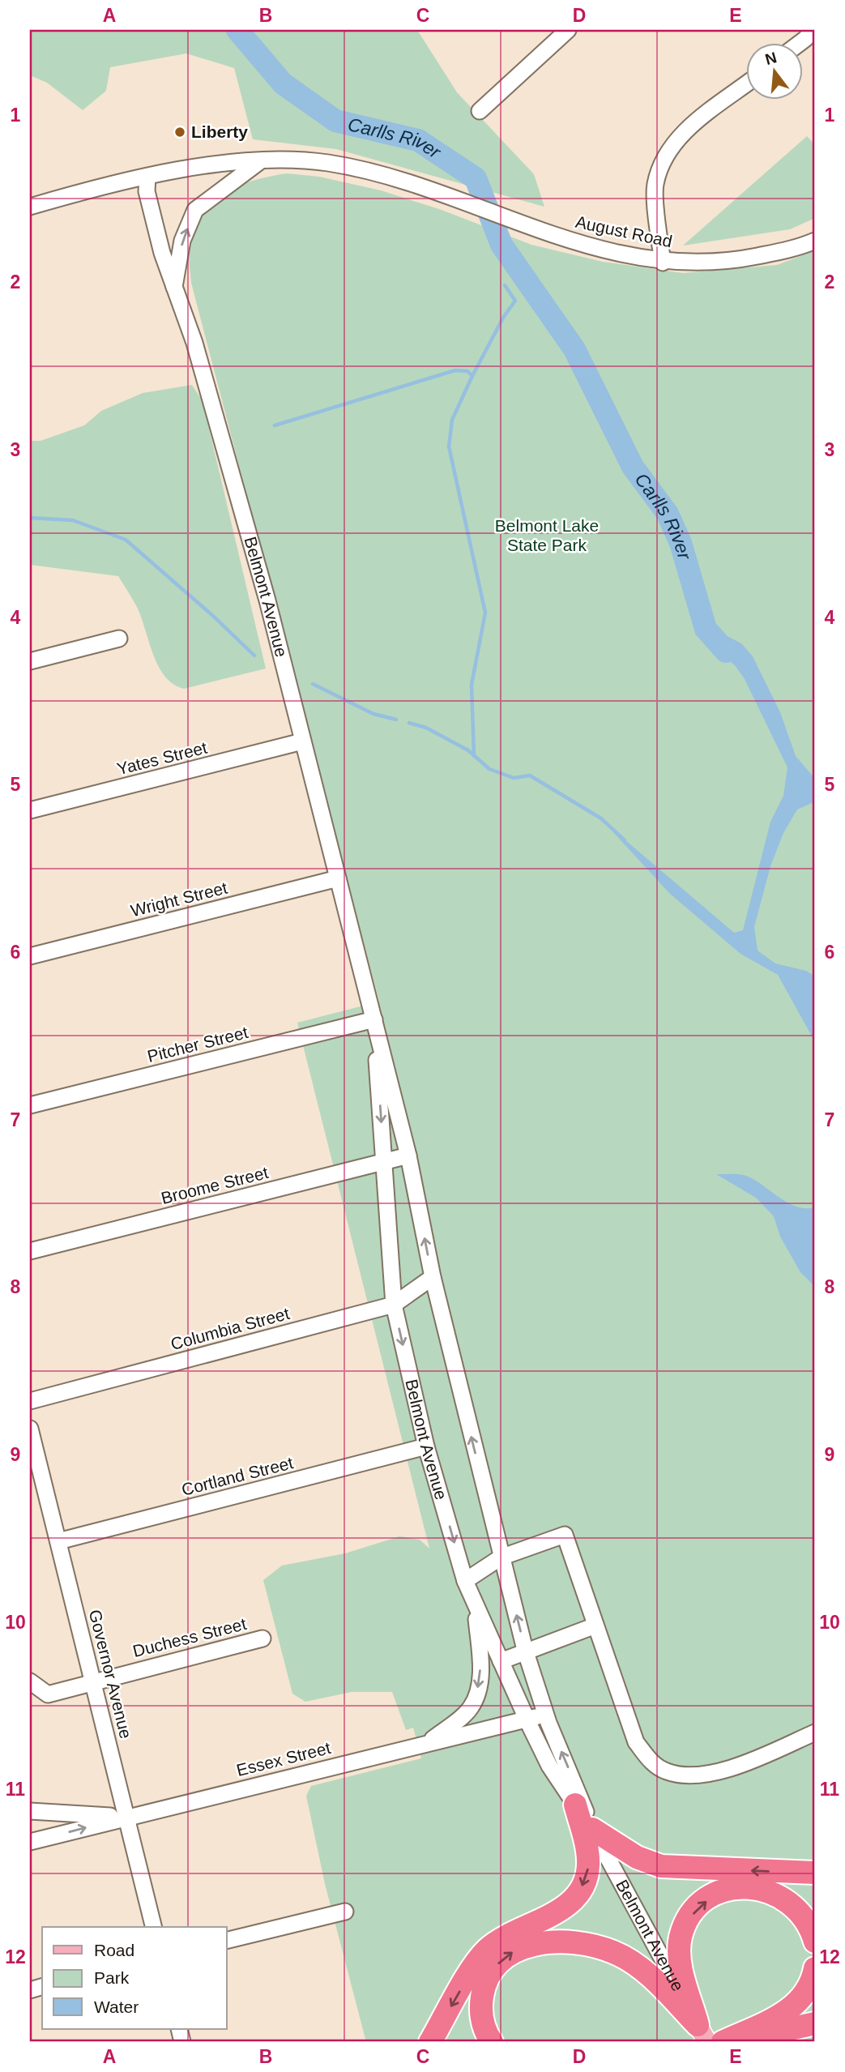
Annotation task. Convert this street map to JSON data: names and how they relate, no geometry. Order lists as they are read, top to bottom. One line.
{"streets":{"street":["August Road","Belmont Avenue","Yates Street","Wright Street","Pitcher Street","Broome Street","Columbia Street","Cortland Street","Duchess Street","Governor Avenue","Essex Street"]},"crossings":[["August Road","Belmont Avenue"],["Belmont Avenue","Yates Street"],["Belmont Avenue","Wright Street"],["Belmont Avenue","Pitcher Street"],["Belmont Avenue","Broome Street"],["Belmont Avenue","Columbia Street"],["Belmont Avenue","Cortland Street"],["Belmont Avenue","Essex Street"],["Cortland Street","Governor Avenue"],["Duchess Street","Governor Avenue"],["Governor Avenue","Essex Street"]],"water":["Carlls River"],"parks":["Belmont Lake State Park"],"places":["Liberty"],"legend":["Road","Park","Water"],"north":"top","grid":{"columns":["A","B","C","D","E"],"rows":["1","2","3","4","5","6","7","8","9","10","11","12"]}}
